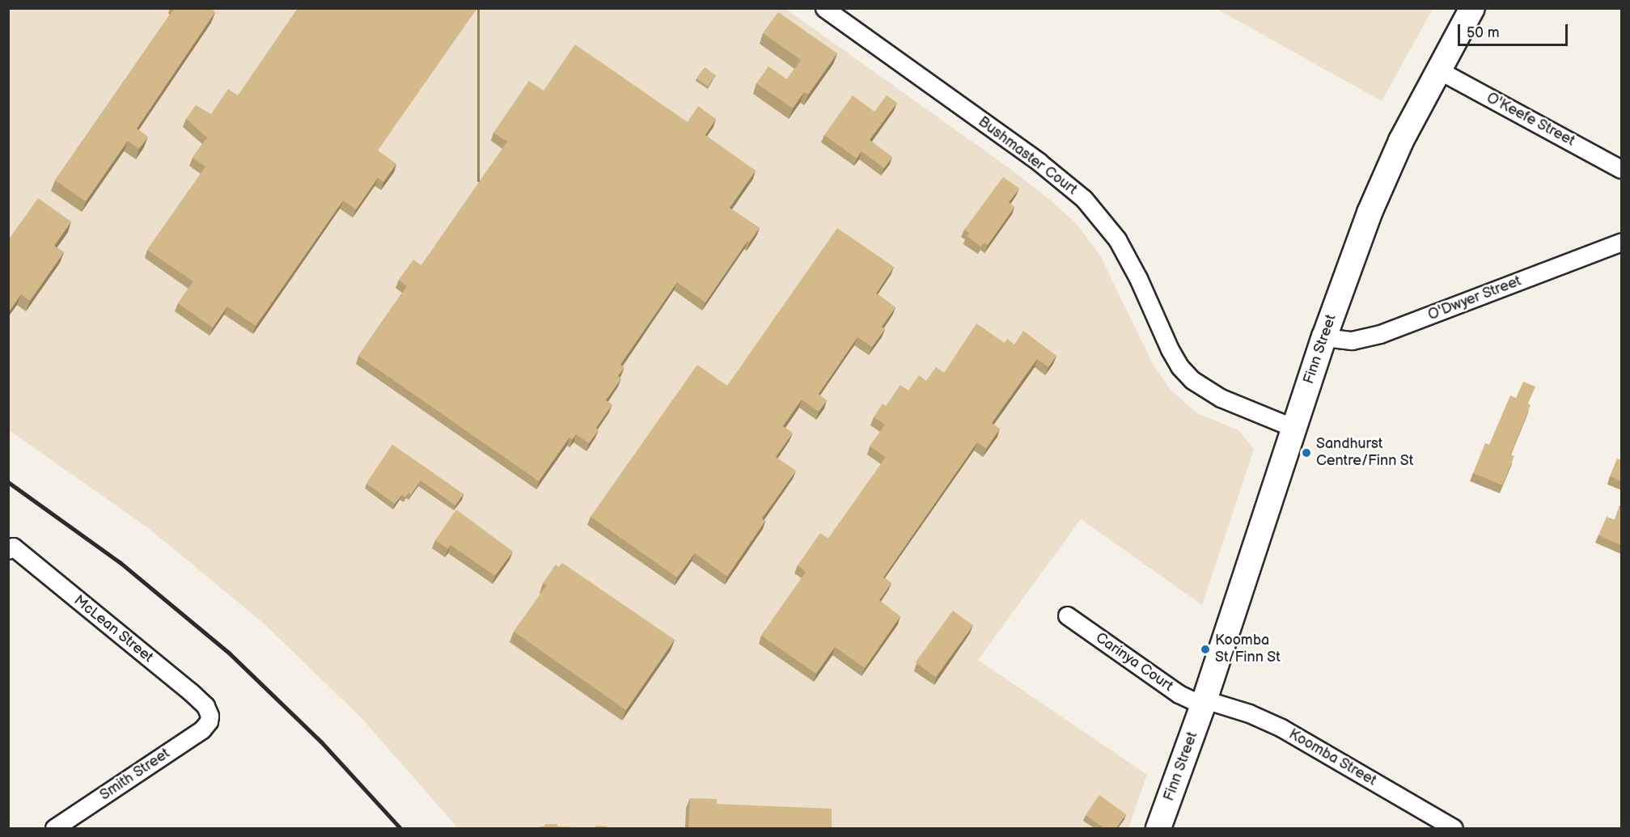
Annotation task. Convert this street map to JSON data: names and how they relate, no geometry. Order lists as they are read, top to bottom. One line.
{"streets":{"street":["O'Keefe Street","Bushmaster Court","O'Dwyer Street","Finn Street","McLean Street","Carinya Court","Koomba Street","Smith Street"]},"crossings":[["O'Keefe Street","Finn Street"],["Bushmaster Court","Finn Street"],["O'Dwyer Street","Finn Street"],["Finn Street","Carinya Court"],["Finn Street","Koomba Street"],["McLean Street","Smith Street"],["Carinya Court","Koomba Street"]],"places":["Sandhurst Centre/Finn St","Koomba St/Finn St"],"scale_bar":"50 m"}
